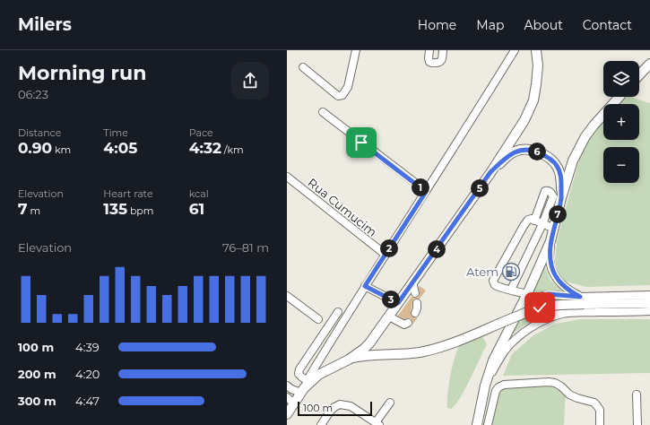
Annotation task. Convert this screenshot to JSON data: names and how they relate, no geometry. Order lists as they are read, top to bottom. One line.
{"streets":{"street":["Rua Cumucim"]},"places":{"fuel station":["Atem"]},"scale_bar":"100 m","page":{"header":"Milers","nav":["Home","Map","About","Contact"],"heading":["Morning run","06:23"],"map_buttons":["+","−"],"stats":[["Distance","0.90 km"],["Time","4:05"],["Pace","4:32 /km"],["Elevation","7 m"],["Heart rate","135 bpm"],["kcal","61"]],"pins":["6","1","5","7","2","4","3"],"chart":["Elevation","76–81 m"],"list":[{"name":"100 m","note":"4:39"},{"name":"200 m","note":"4:20"},{"name":"300 m","note":"4:47"}],"scale":"100 m"}}
